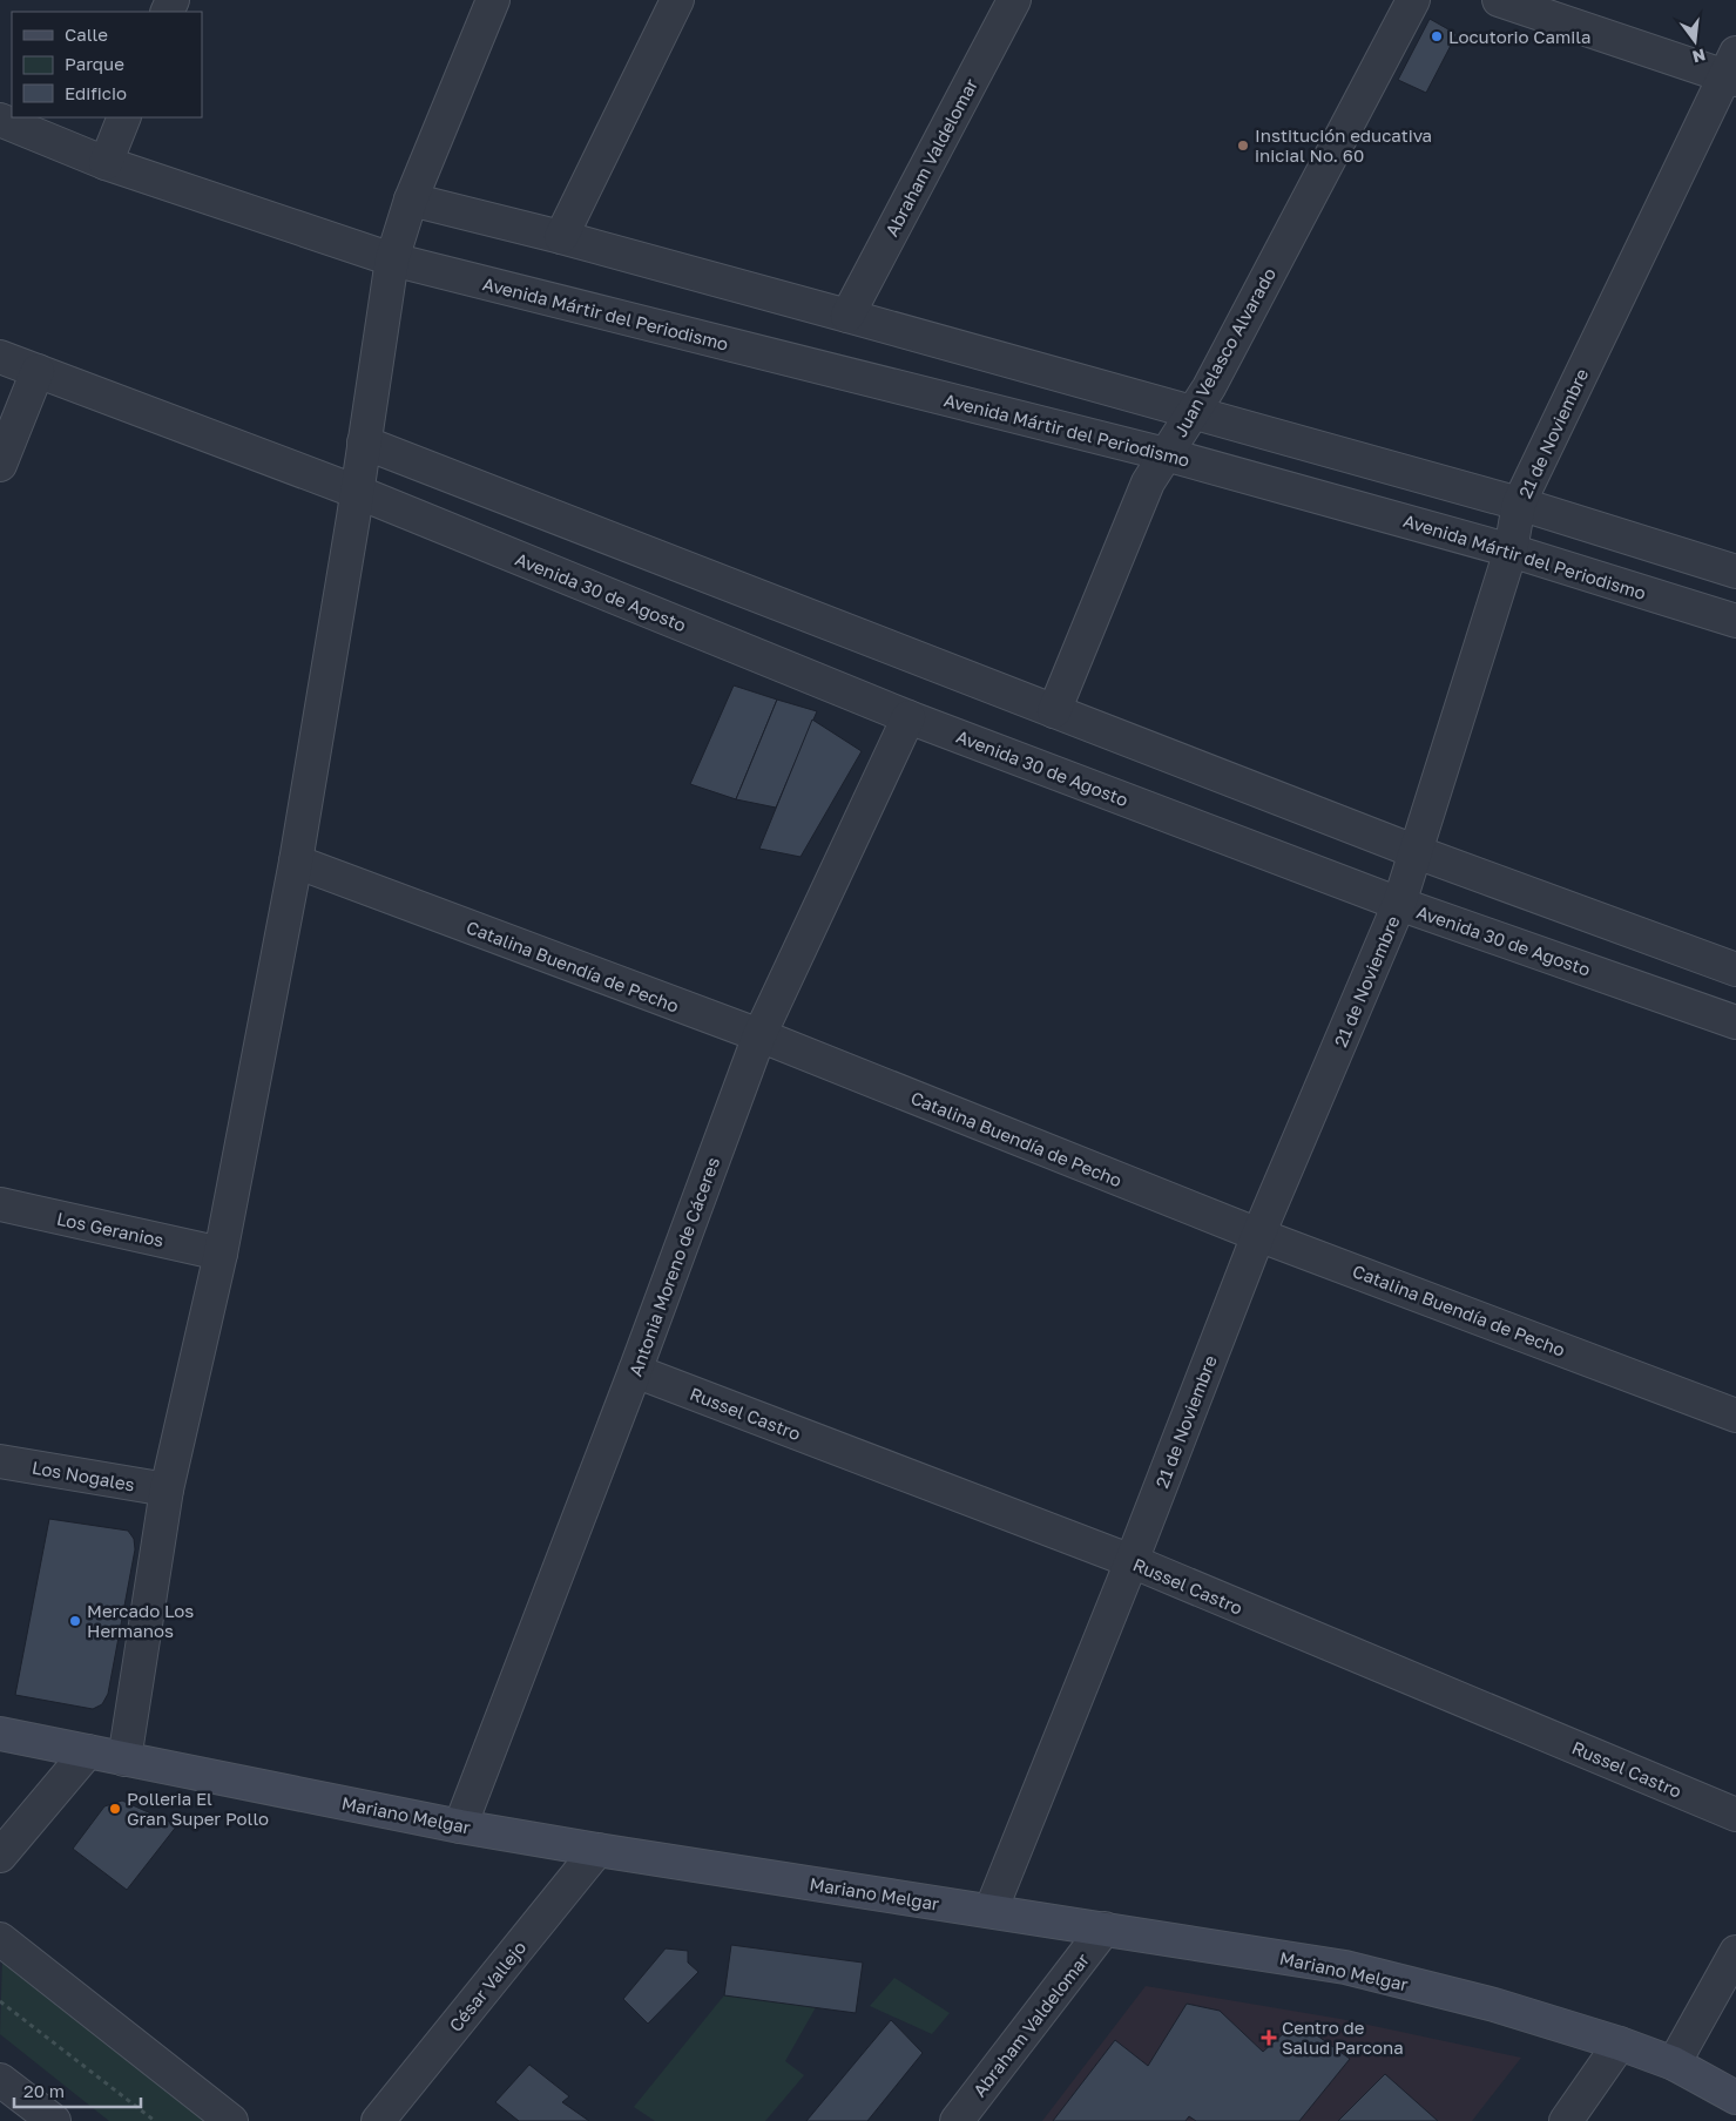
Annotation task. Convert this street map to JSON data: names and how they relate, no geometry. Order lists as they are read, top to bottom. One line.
{"streets":{"main road":["Mariano Melgar"],"street":["Abraham Valdelomar","Avenida Mártir del Periodismo","Juan Velasco Alvarado","21 de Noviembre","Avenida 30 de Agosto","Catalina Buendía de Pecho","Los Geranios","Antonia Moreno de Cáceres","Russel Castro","Los Nogales","César Vallejo"]},"crossings":[["Abraham Valdelomar","Mariano Melgar"],["Avenida Mártir del Periodismo","Juan Velasco Alvarado"],["Avenida Mártir del Periodismo","21 de Noviembre"],["21 de Noviembre","Avenida 30 de Agosto"],["21 de Noviembre","Catalina Buendía de Pecho"],["21 de Noviembre","Russel Castro"],["21 de Noviembre","Mariano Melgar"],["Avenida 30 de Agosto","Antonia Moreno de Cáceres"],["Catalina Buendía de Pecho","Antonia Moreno de Cáceres"],["Antonia Moreno de Cáceres","Russel Castro"],["Antonia Moreno de Cáceres","Mariano Melgar"],["Mariano Melgar","César Vallejo"]],"places":{"other":["Locutorio Camila","Institución educativa inicial No. 60","Mercado Los Hermanos","Polleria El Gran Super Pollo"],"health":["Centro de Salud Parcona"]},"legend":["Calle","Parque","Edificio"],"scale_bar":"20 m","north":"bottom"}
